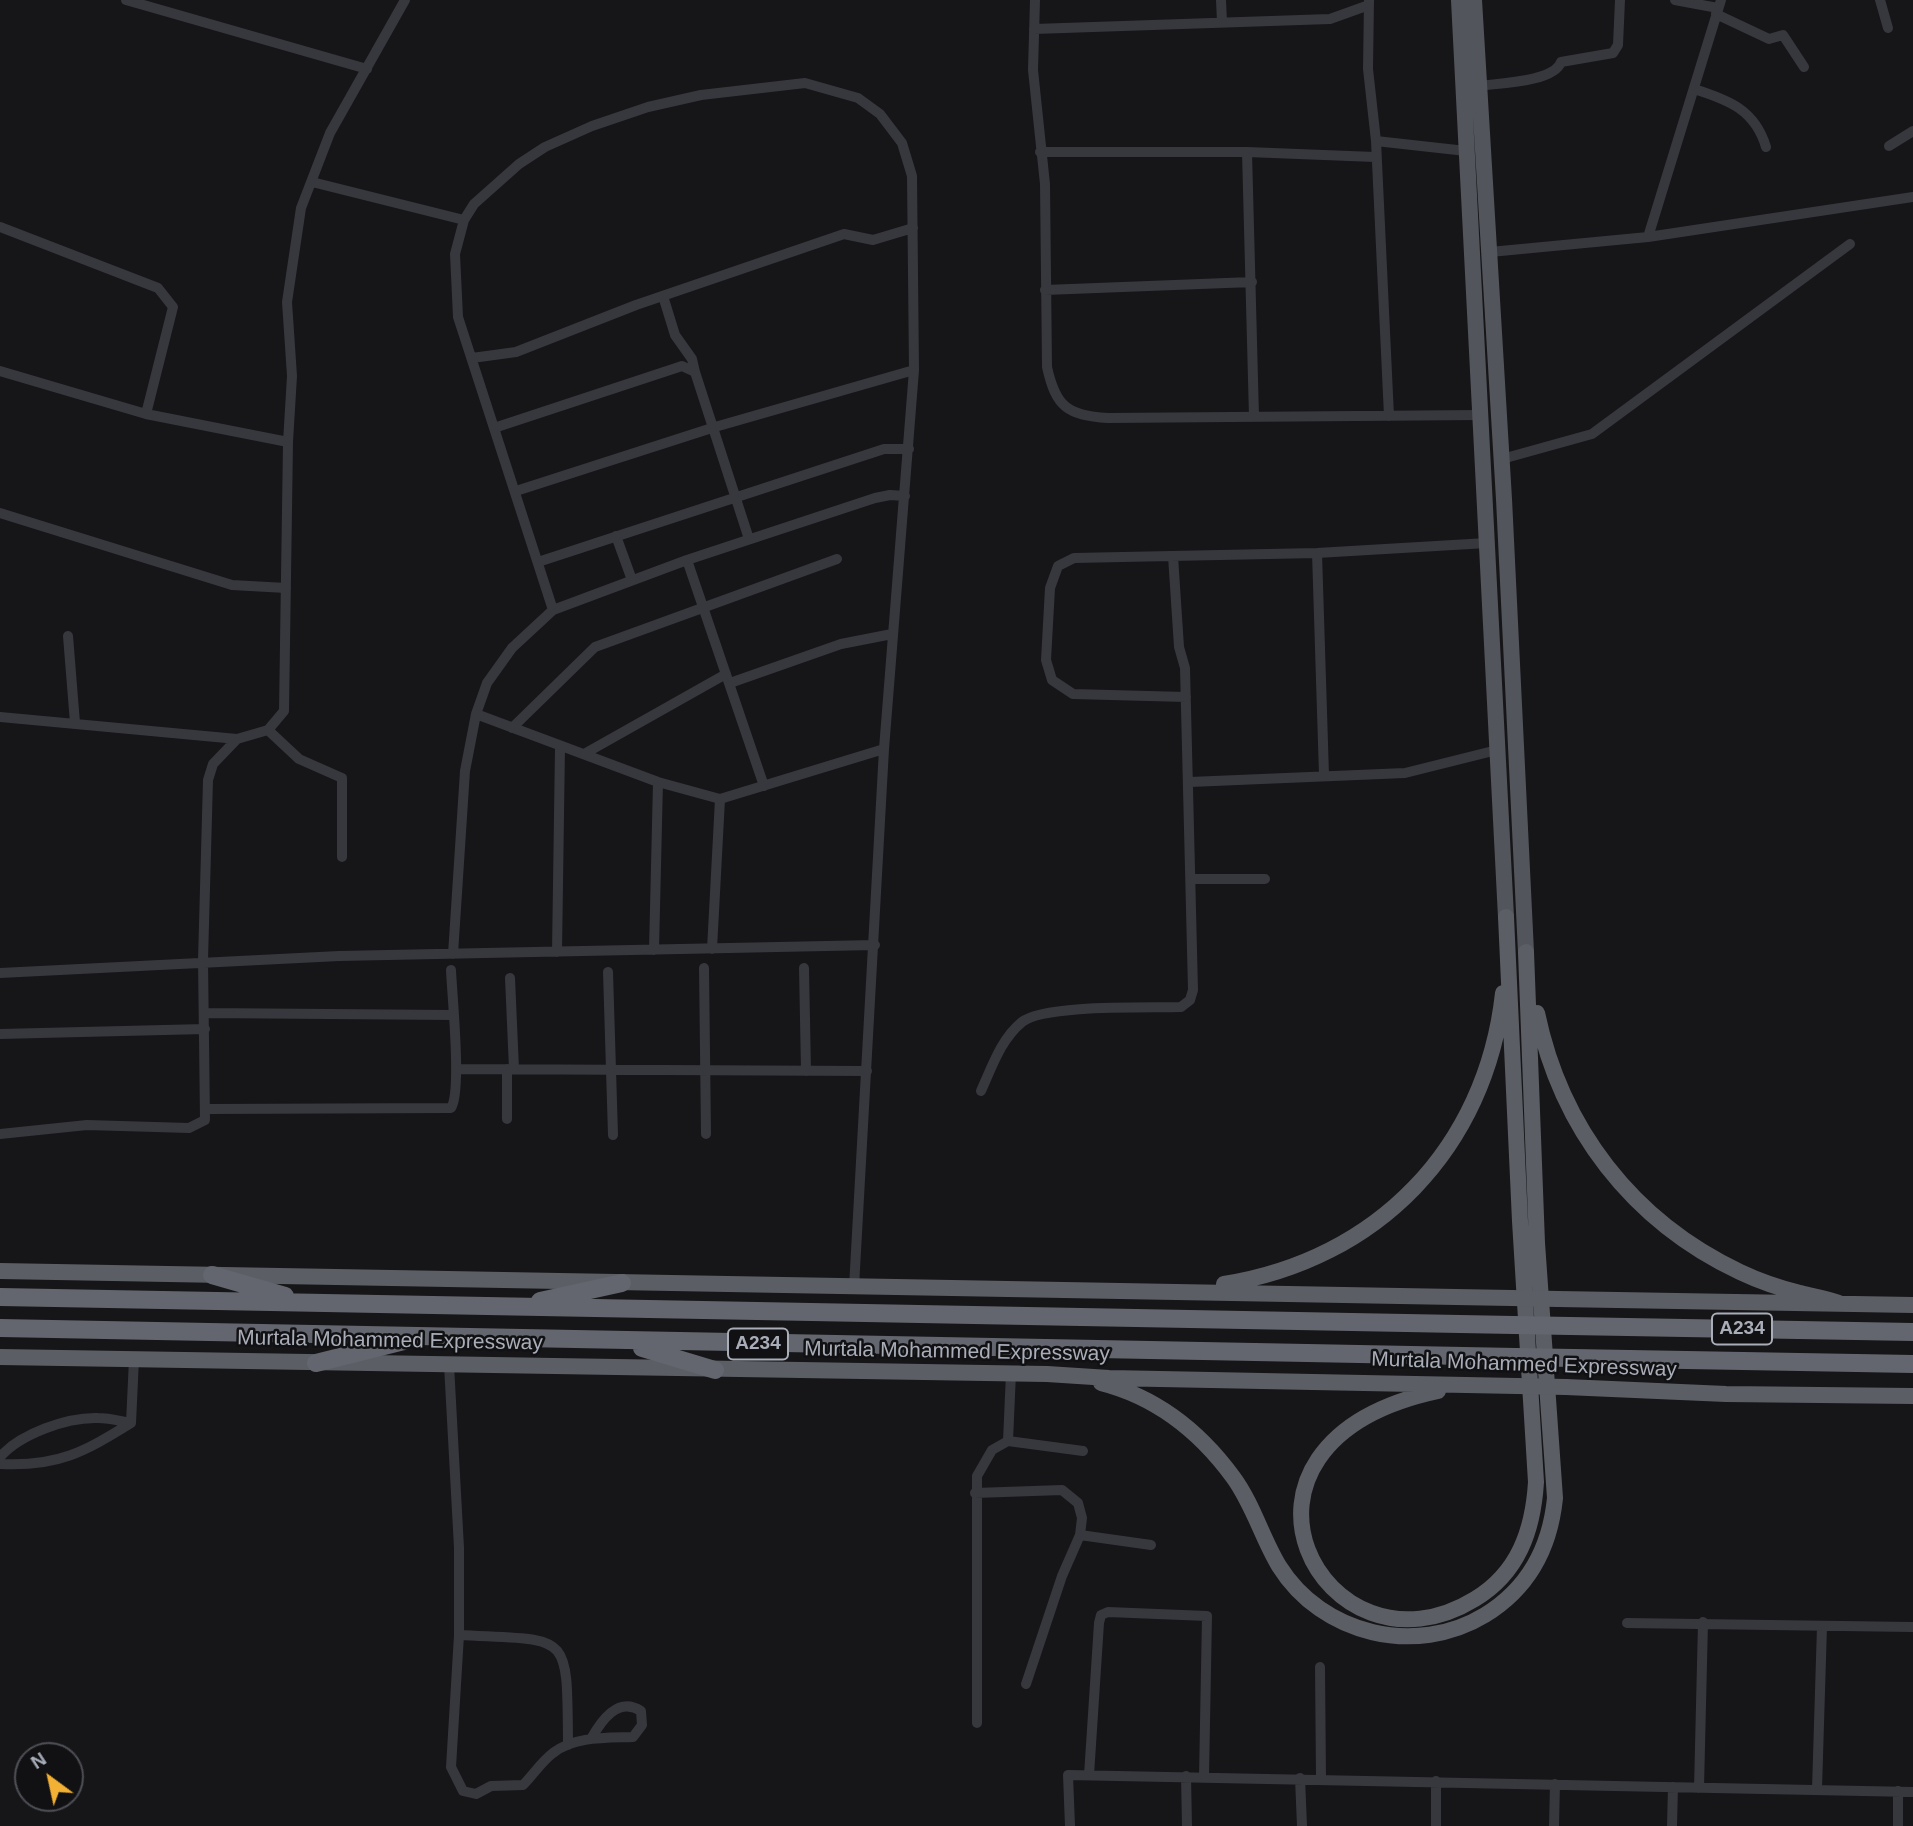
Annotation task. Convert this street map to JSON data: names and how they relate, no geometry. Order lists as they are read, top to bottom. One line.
{"streets":{"highway":["A234","Murtala Mohammed Expressway"]},"north":"top left"}
